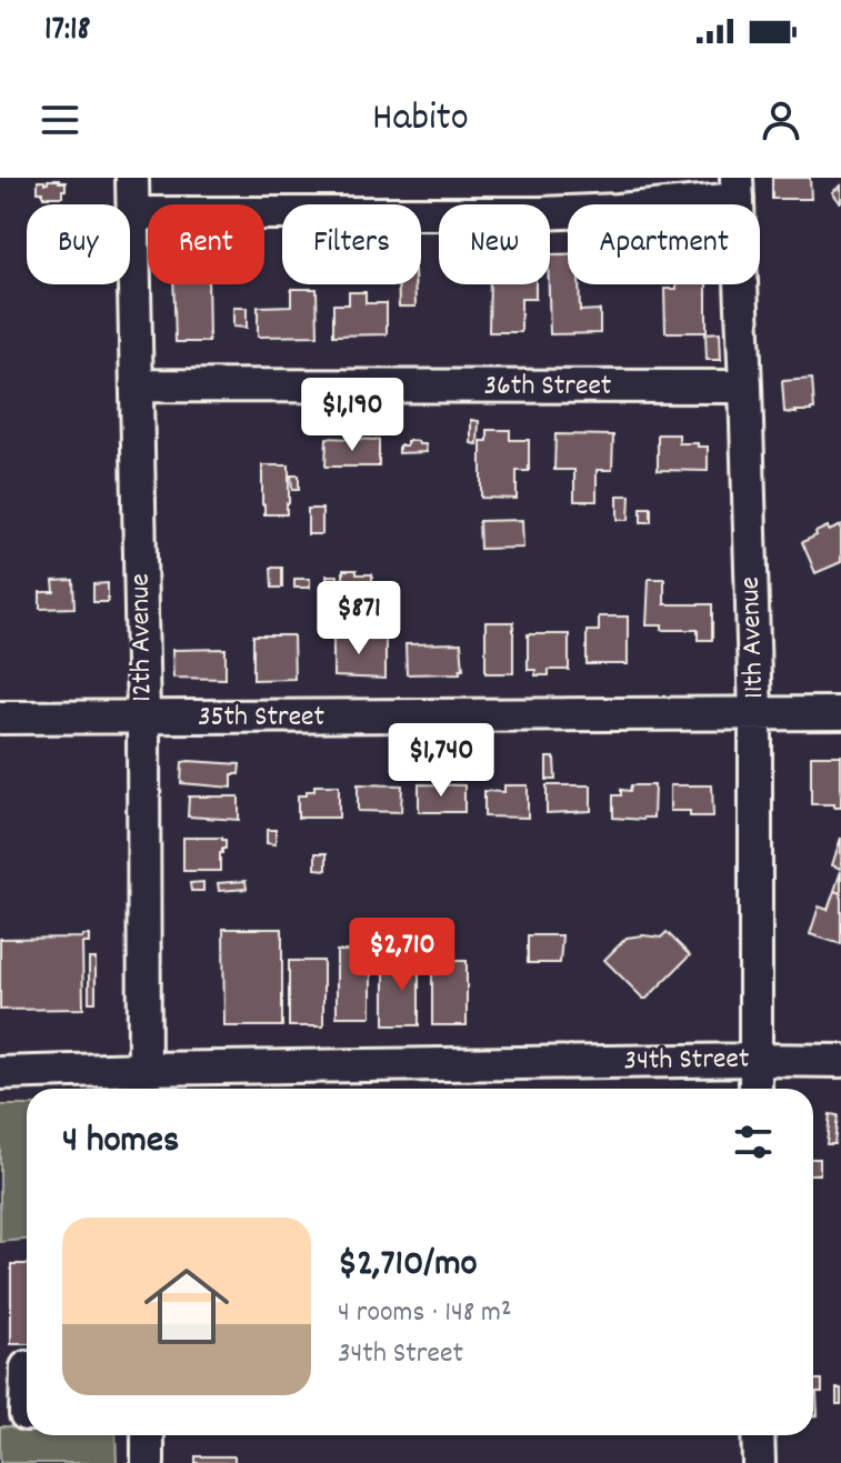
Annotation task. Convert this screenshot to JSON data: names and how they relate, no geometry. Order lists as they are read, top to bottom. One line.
{"streets":{"street":["36th Street","12th Avenue","11th Avenue","35th Street","34th Street"]},"crossings":[["36th Street","12th Avenue"],["36th Street","11th Avenue"],["12th Avenue","35th Street"],["12th Avenue","34th Street"],["11th Avenue","35th Street"],["11th Avenue","34th Street"]],"page":{"status":"17:18","header":"Habito","chip":["Buy","Rent","Filters","New","Apartment"],"price":["$1,190","$871","$1,740","$2,710"],"heading":"4 homes","list":[{"name":"$2,710/mo","note":"4 rooms · 148 m² · 34th Street"}]}}
